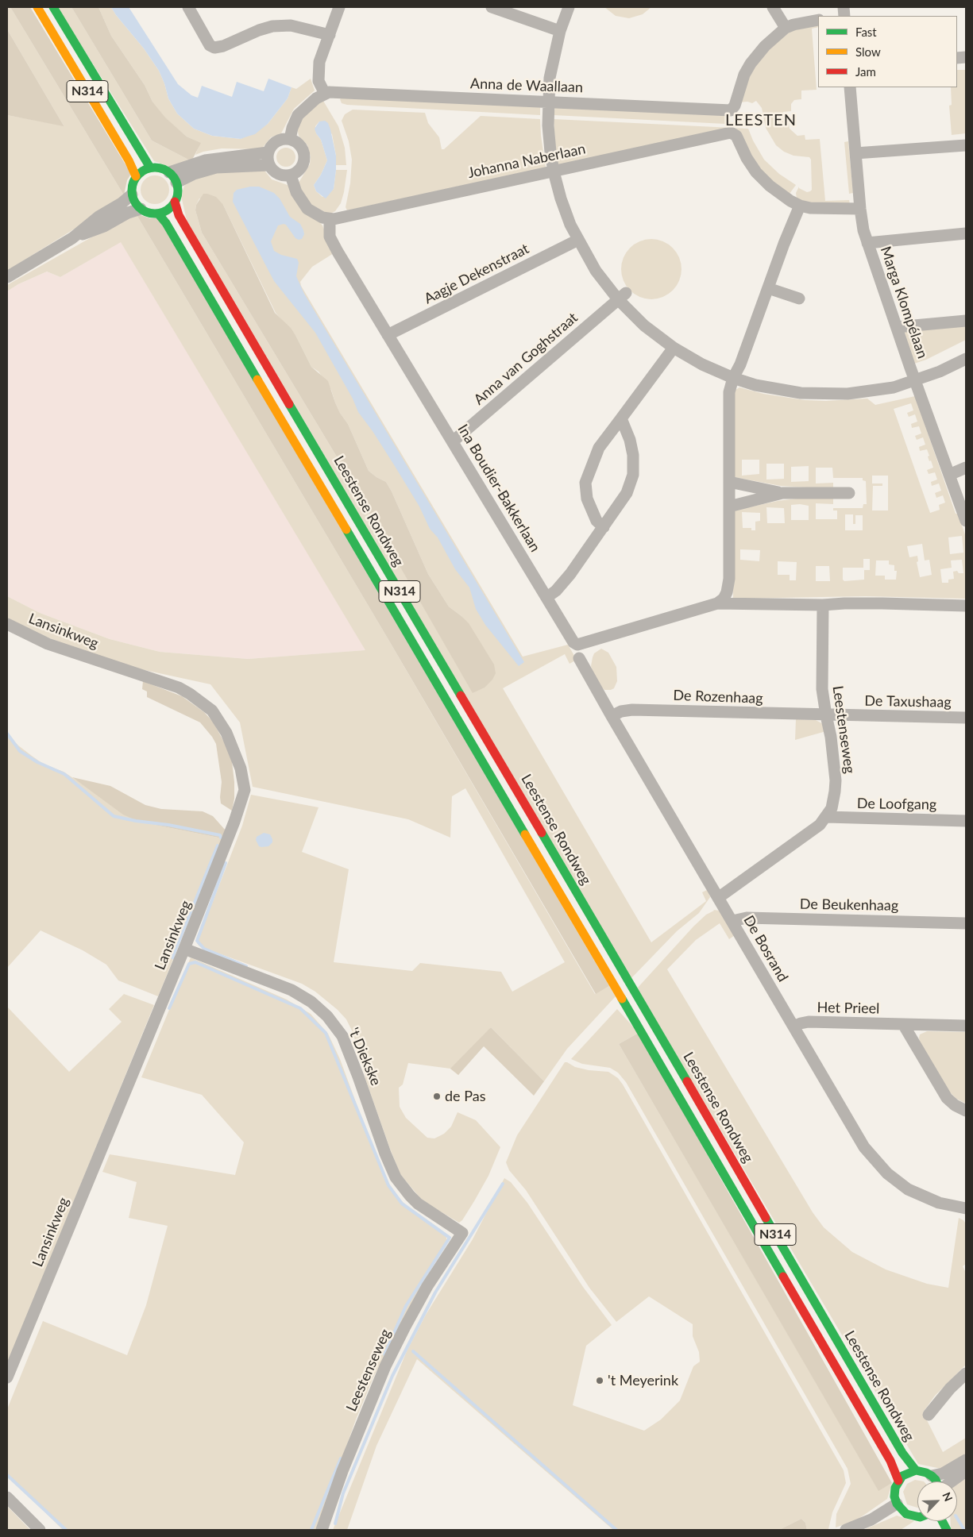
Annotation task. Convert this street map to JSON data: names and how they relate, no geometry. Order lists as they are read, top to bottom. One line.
{"streets":{"main road":["N314","Leestense Rondweg"],"street":["Anna de Waallaan","Johanna Naberlaan","Aagje Dekenstraat","Marga Klompélaan","Anna van Goghstraat","Ina Boudier-Bakkerlaan","Lansinkweg","De Rozenhaag","De Taxushaag","Leestenseweg","De Loofgang","De Beukenhaag","De Bosrand","Het Prieel","'t Diekske"]},"crossings":[["N314","Leestense Rondweg"],["Johanna Naberlaan","Ina Boudier-Bakkerlaan"],["Aagje Dekenstraat","Ina Boudier-Bakkerlaan"],["Anna van Goghstraat","Ina Boudier-Bakkerlaan"],["Lansinkweg","'t Diekske"],["De Rozenhaag","De Taxushaag"],["De Rozenhaag","Leestenseweg"],["De Rozenhaag","De Bosrand"],["De Taxushaag","Leestenseweg"],["Leestenseweg","De Loofgang"],["Leestenseweg","De Bosrand"],["Leestenseweg","'t Diekske"],["De Beukenhaag","De Bosrand"],["De Bosrand","Het Prieel"]],"districts":["LEESTEN"],"places":["de Pas","'t Meyerink"],"legend":["Fast","Slow","Jam"],"north":"top right"}
